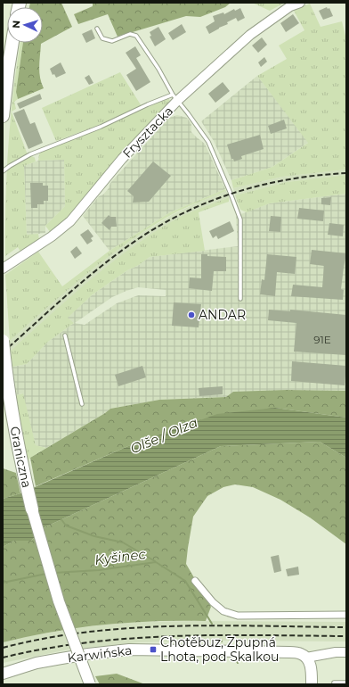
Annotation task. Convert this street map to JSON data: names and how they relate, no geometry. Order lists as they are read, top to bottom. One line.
{"streets":{"highway":["Graniczna"],"main road":["Karwińska"],"street":["Frysztacka"]},"water":["Olše / Olza","Kyšinec"],"places":{"other":["ANDAR"],"transit":["Chotěbuz, Zpupná Lhota, pod Skalkou"]},"house_numbers":["91E"],"north":"left"}
